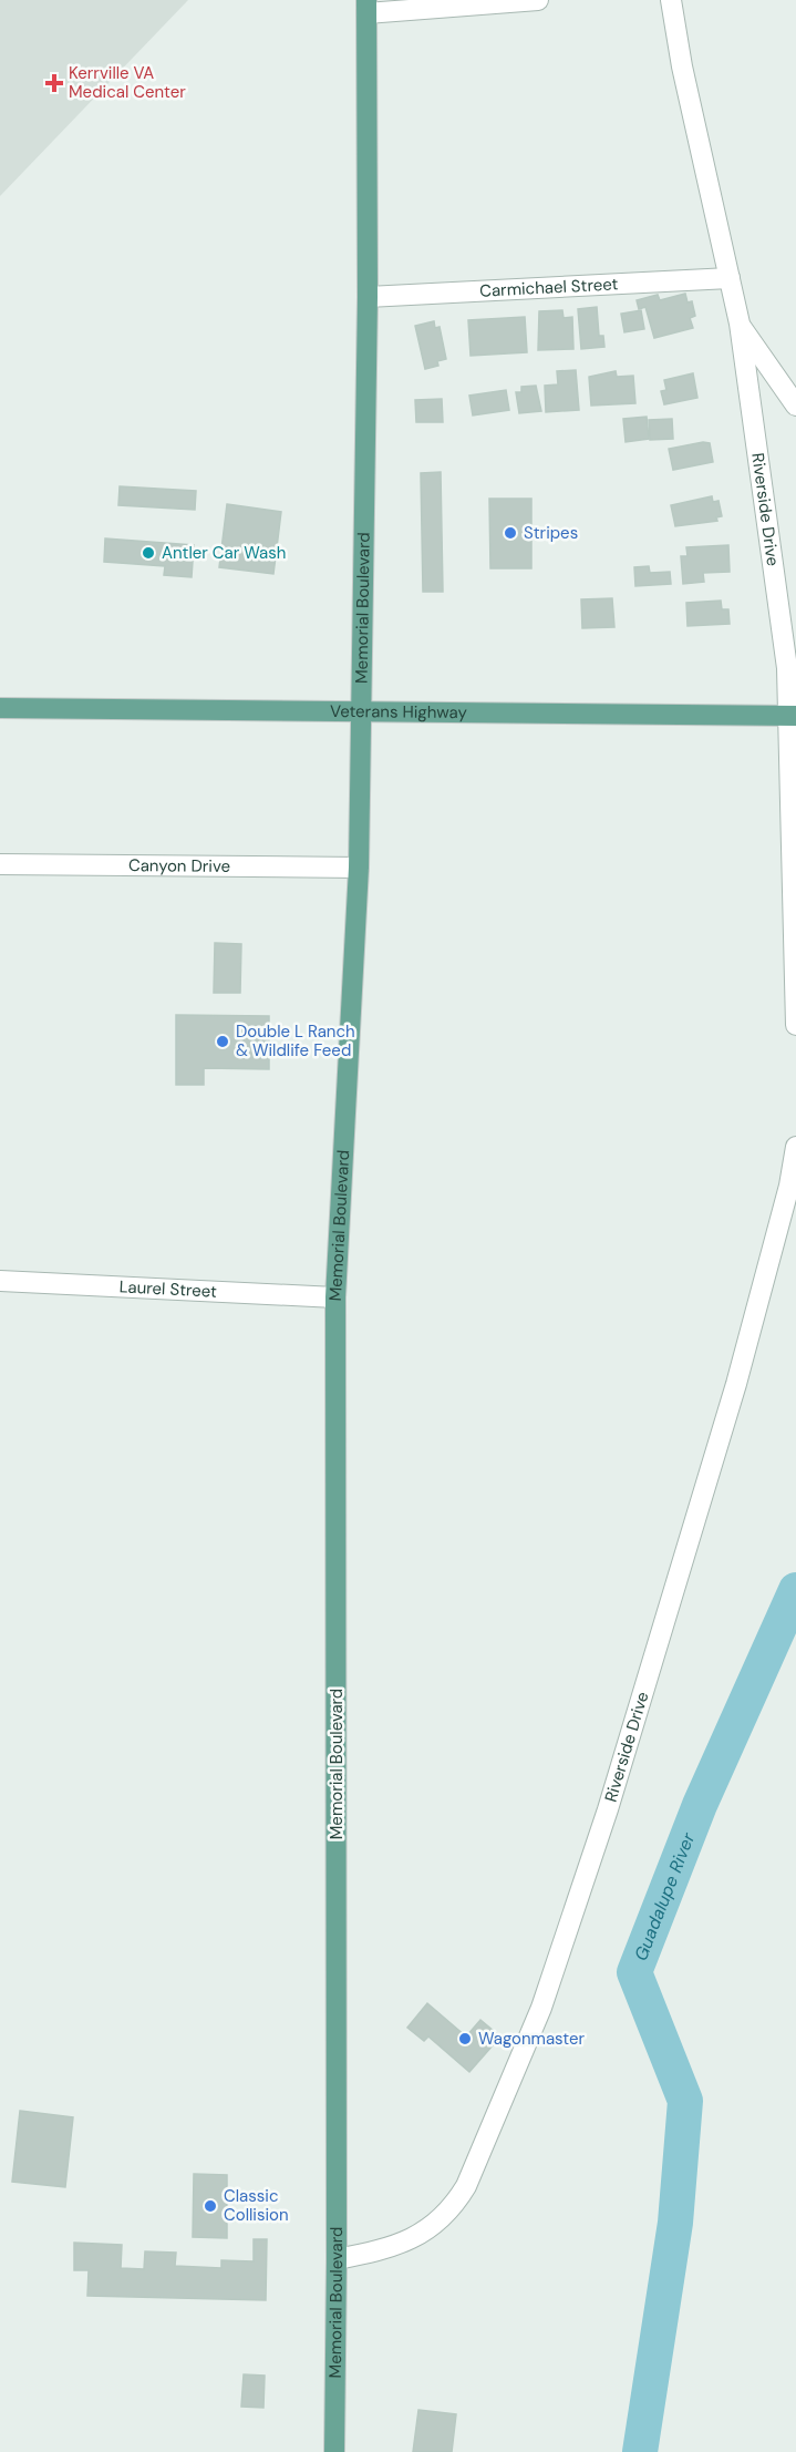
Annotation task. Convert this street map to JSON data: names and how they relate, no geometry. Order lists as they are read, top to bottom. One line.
{"streets":{"main road":["Memorial Boulevard","Veterans Highway"],"street":["Carmichael Street","Riverside Drive","Canyon Drive","Laurel Street"]},"crossings":[["Carmichael Street","Riverside Drive"],["Carmichael Street","Memorial Boulevard"],["Riverside Drive","Memorial Boulevard"],["Riverside Drive","Veterans Highway"],["Memorial Boulevard","Veterans Highway"],["Memorial Boulevard","Canyon Drive"],["Memorial Boulevard","Laurel Street"]],"water":["Guadalupe River"],"places":{"health":["Kerrville VA Medical Center"],"other":["Stripes","Antler Car Wash","Double L Ranch & Wildlife Feed","Wagonmaster","Classic Collision"]}}
